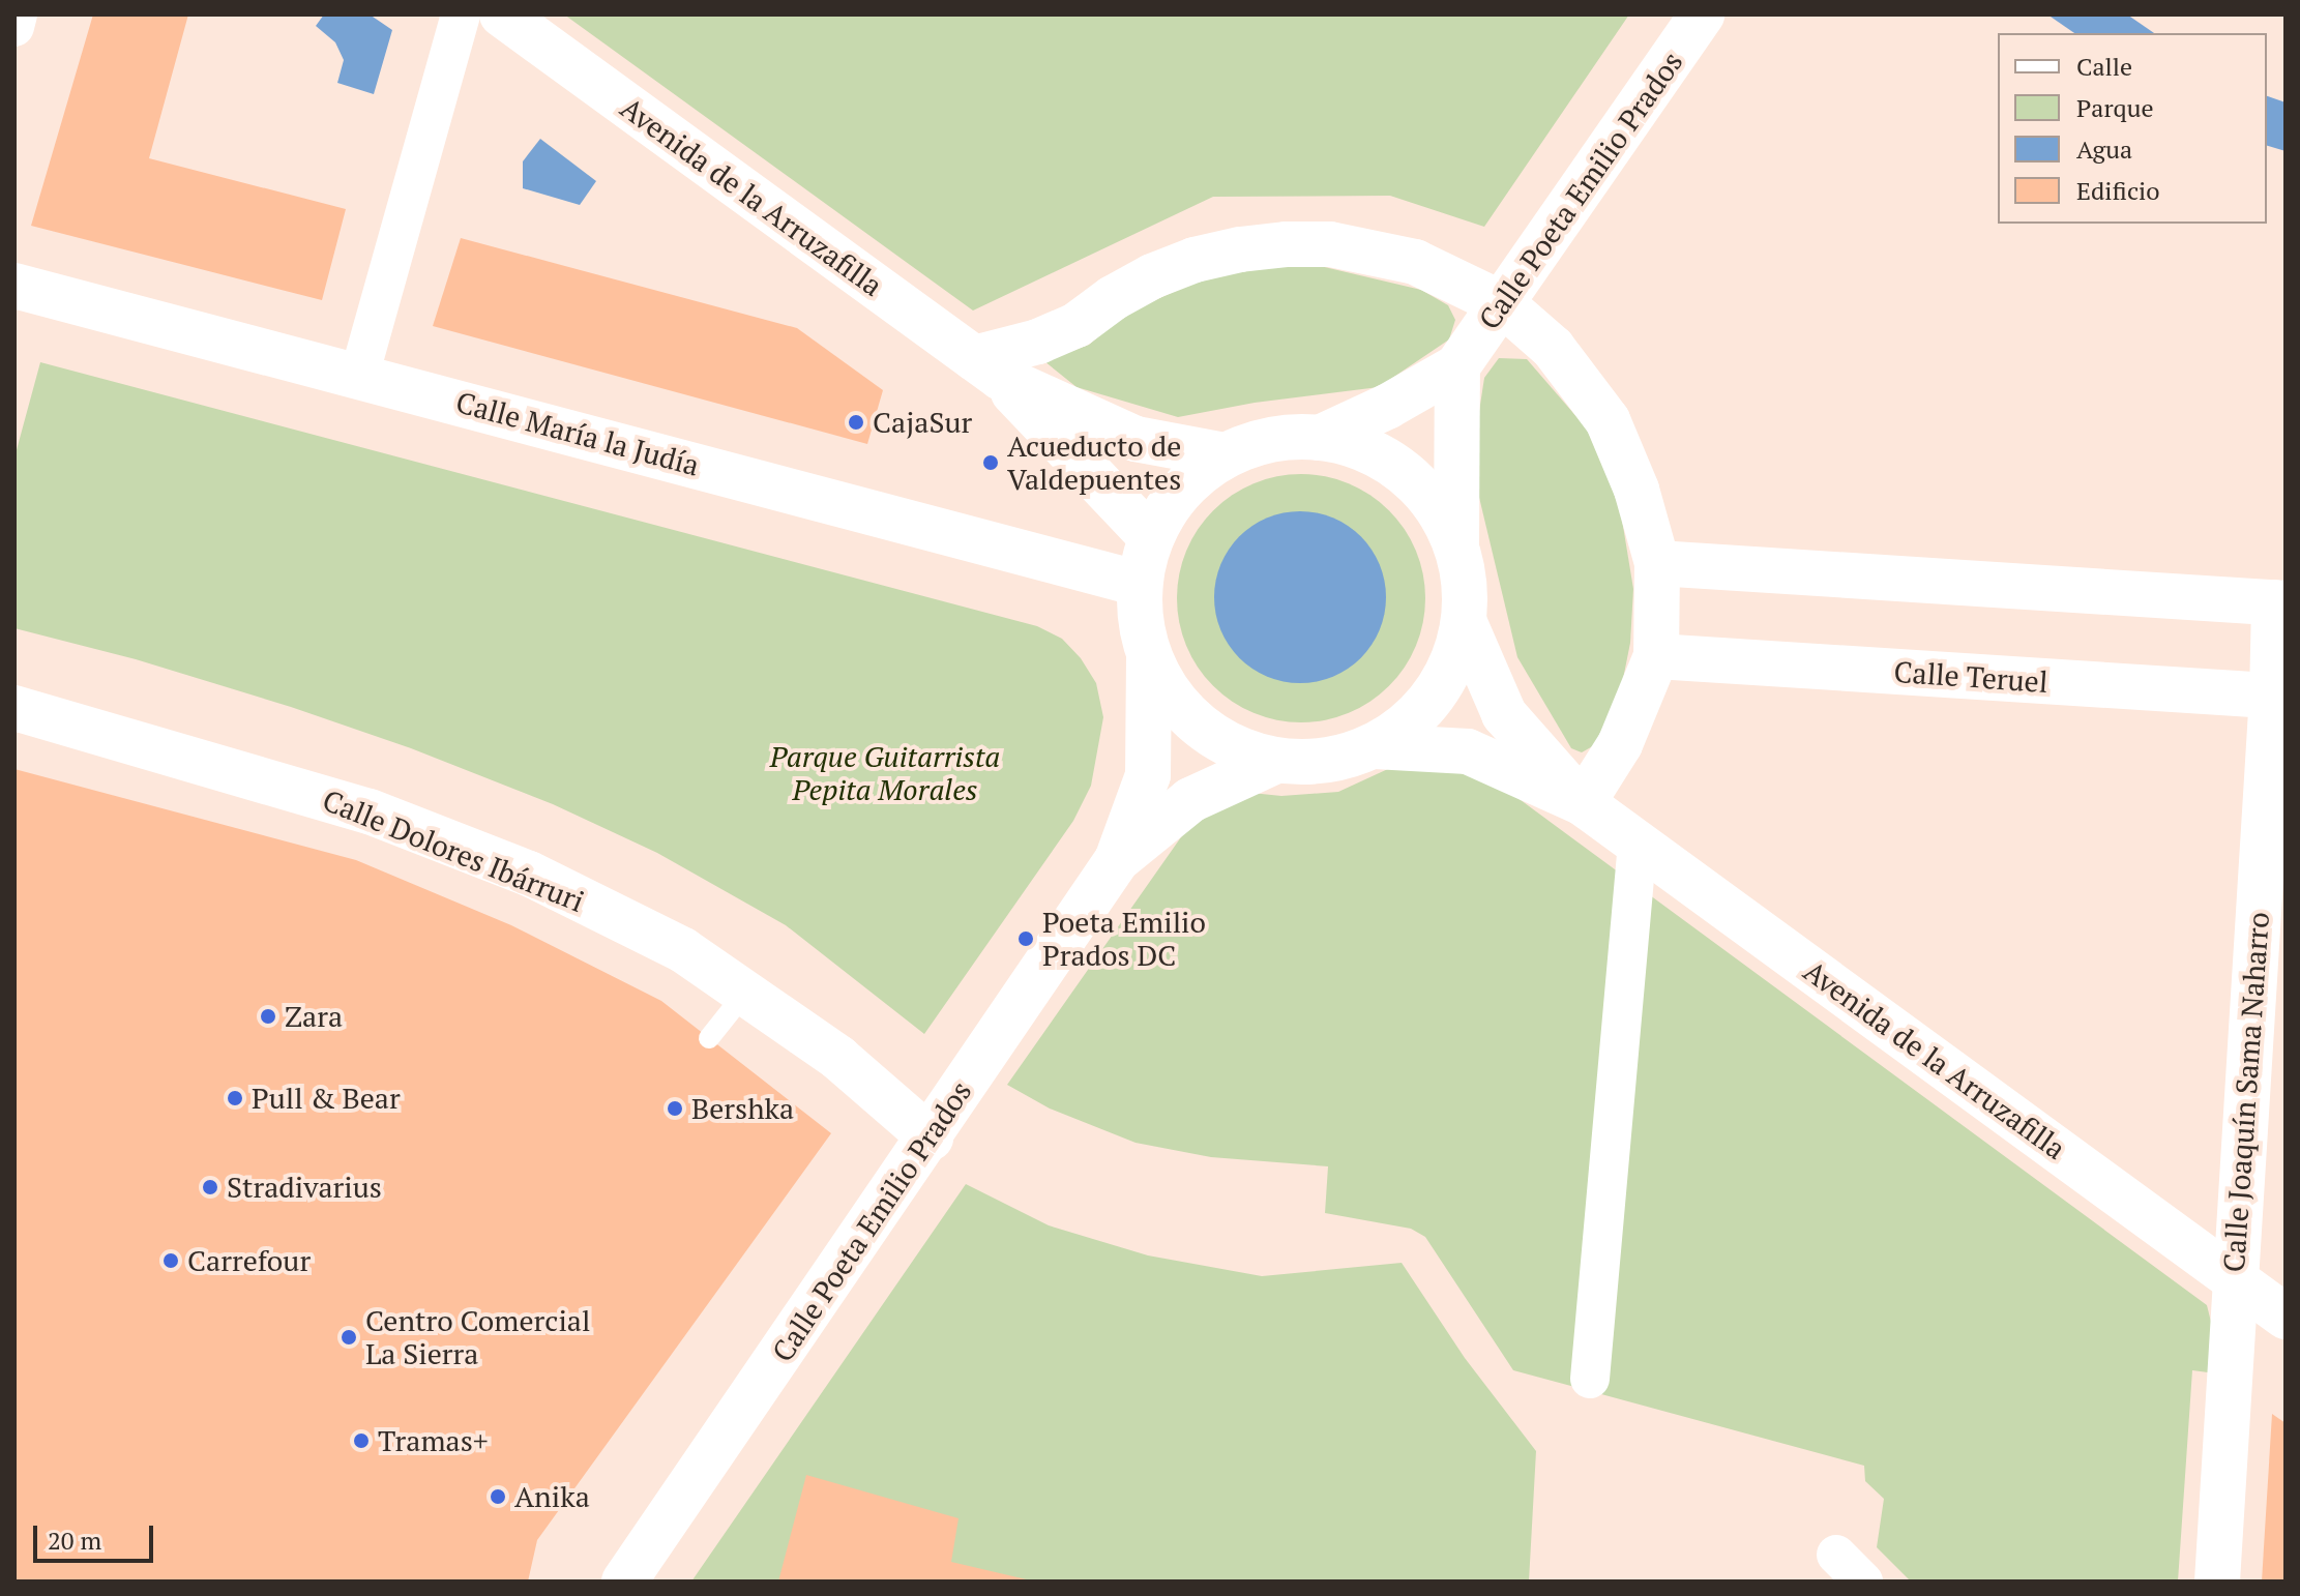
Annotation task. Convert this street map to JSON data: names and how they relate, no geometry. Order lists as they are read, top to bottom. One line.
{"streets":{"main road":["Calle Poeta Emilio Prados","Avenida de la Arruzafilla","Calle María la Judía","Calle Teruel","Calle Dolores Ibárruri","Calle Joaquín Sama Naharro"]},"crossings":[["Calle Poeta Emilio Prados","Calle Dolores Ibárruri"],["Avenida de la Arruzafilla","Calle Joaquín Sama Naharro"],["Calle Teruel","Calle Joaquín Sama Naharro"]],"parks":["Parque Guitarrista Pepita Morales"],"places":["CajaSur","Acueducto de Valdepuentes","Poeta Emilio Prados DC","Zara","Pull & Bear","Bershka","Stradivarius","Carrefour","Centro Comercial La Sierra","Tramas+","Anika"],"legend":["Calle","Parque","Agua","Edificio"],"scale_bar":"20 m"}
